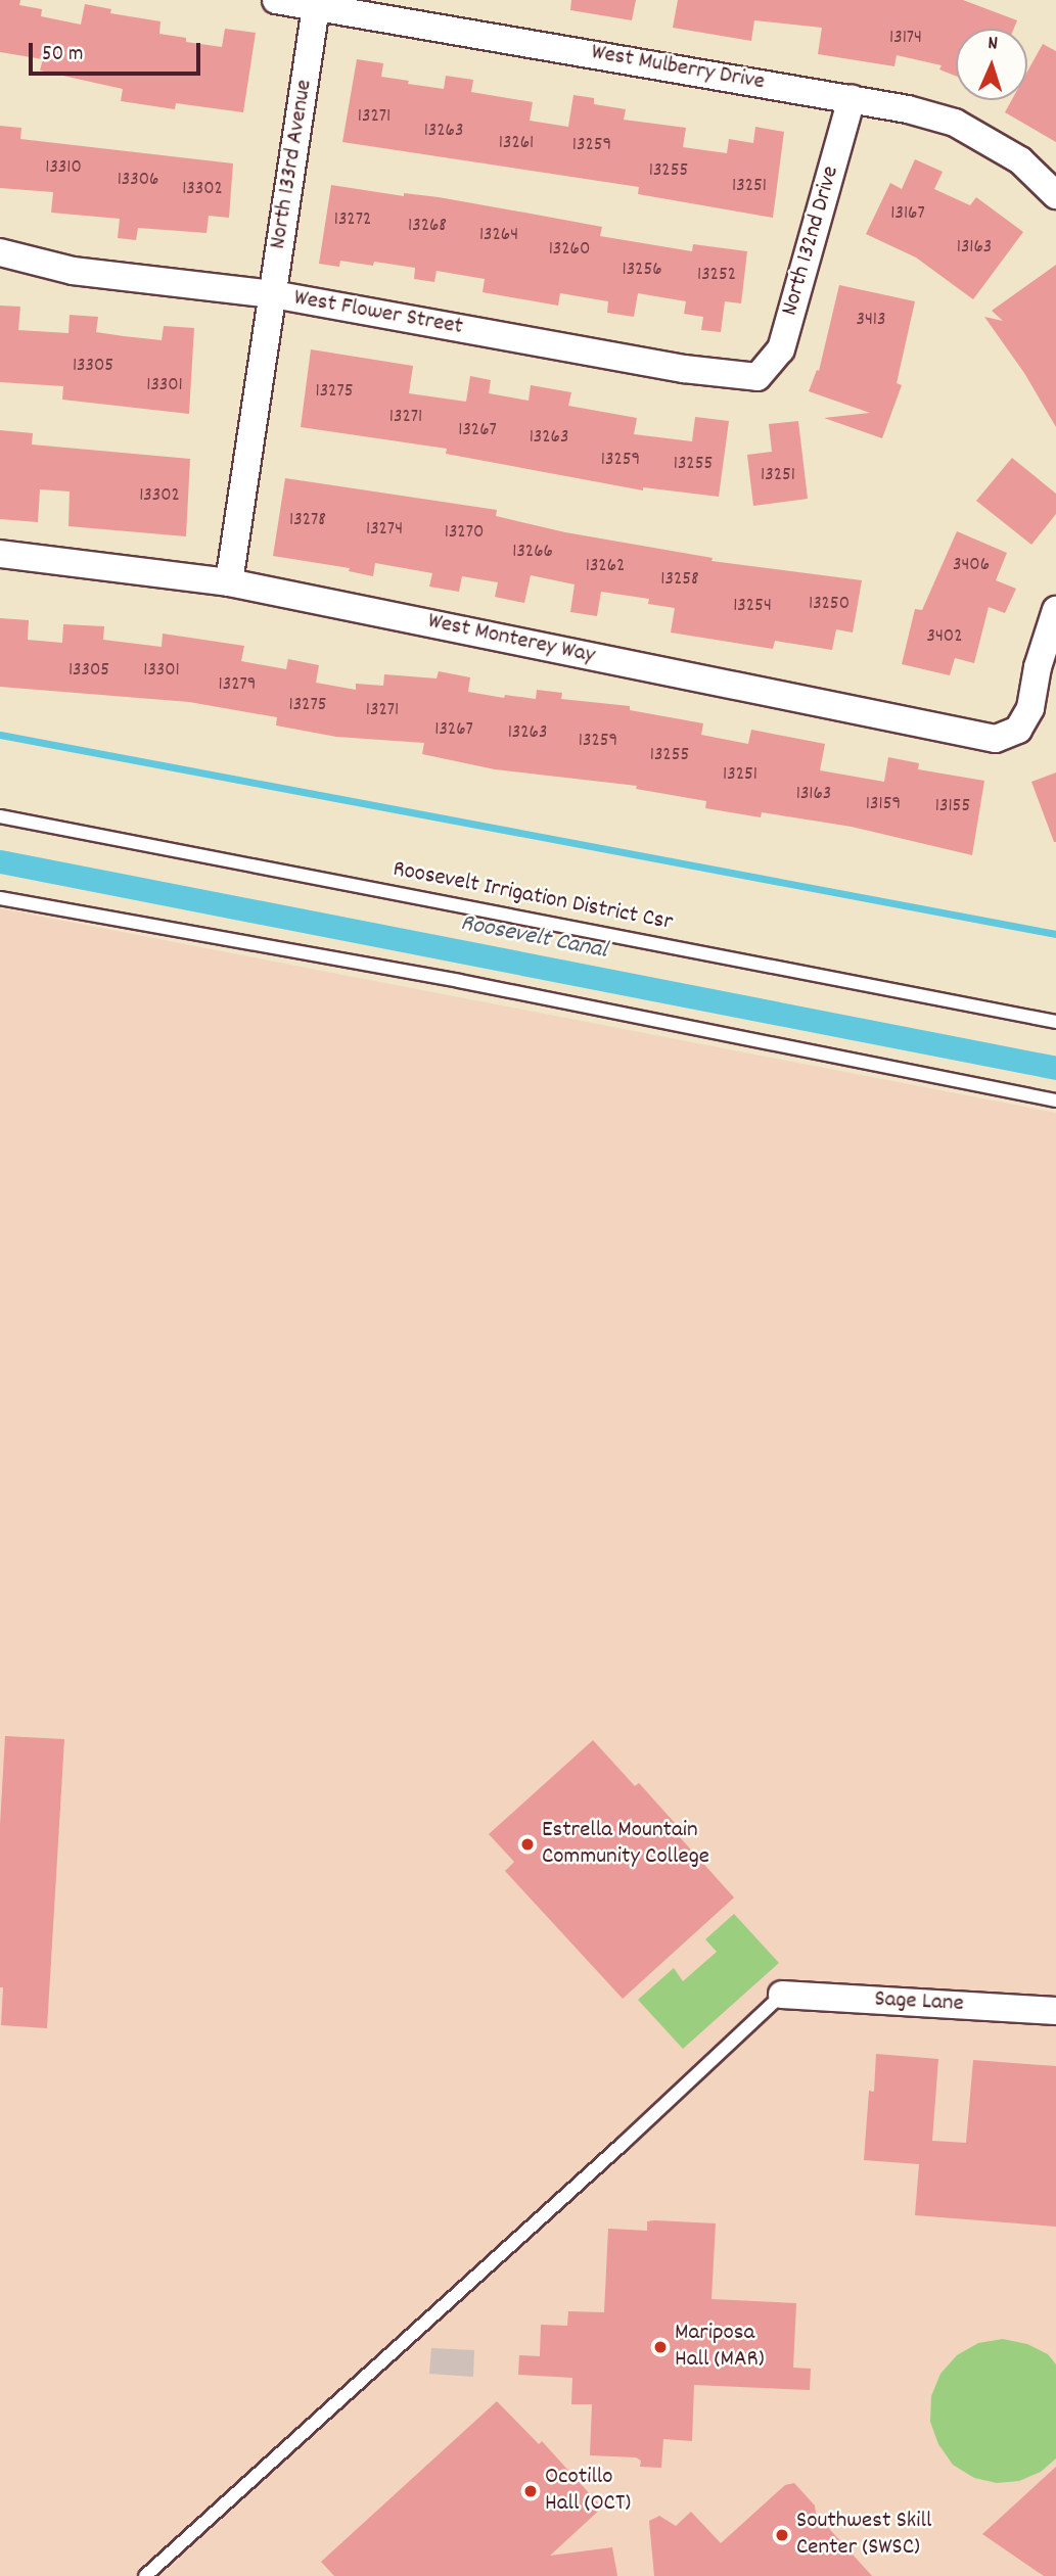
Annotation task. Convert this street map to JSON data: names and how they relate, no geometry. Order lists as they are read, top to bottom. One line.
{"streets":{"street":["West Mulberry Drive","North 133rd Avenue","North 132nd Drive","West Flower Street","West Monterey Way","Sage Lane"],"lane":["Roosevelt Irrigation District Csr"]},"crossings":[["West Mulberry Drive","North 133rd Avenue"],["West Mulberry Drive","North 132nd Drive"],["North 133rd Avenue","West Flower Street"],["North 133rd Avenue","West Monterey Way"],["North 132nd Drive","West Flower Street"]],"water":["Roosevelt Canal"],"places":["Estrella Mountain Community College","Mariposa Hall (MAR)","Ocotillo Hall (OCT)","Southwest Skill Center (SWSC)"],"house_numbers":["13174","13271","13263","13261","13259","13310","13255","13306","13251","13302","13167","13272","13268","13264","13163","13260","13256","13252","3413","13305","13301","13275","13271","13267","13263","13259","13255","13251","13302","13278","13274","13270","13266","3406","13262","13258","13250","13254","3402","13305","13301","13279","13275","13271","13267","13263","13259","13255","13251","13163","13159","13155"],"scale_bar":"50 m","north":"top"}
